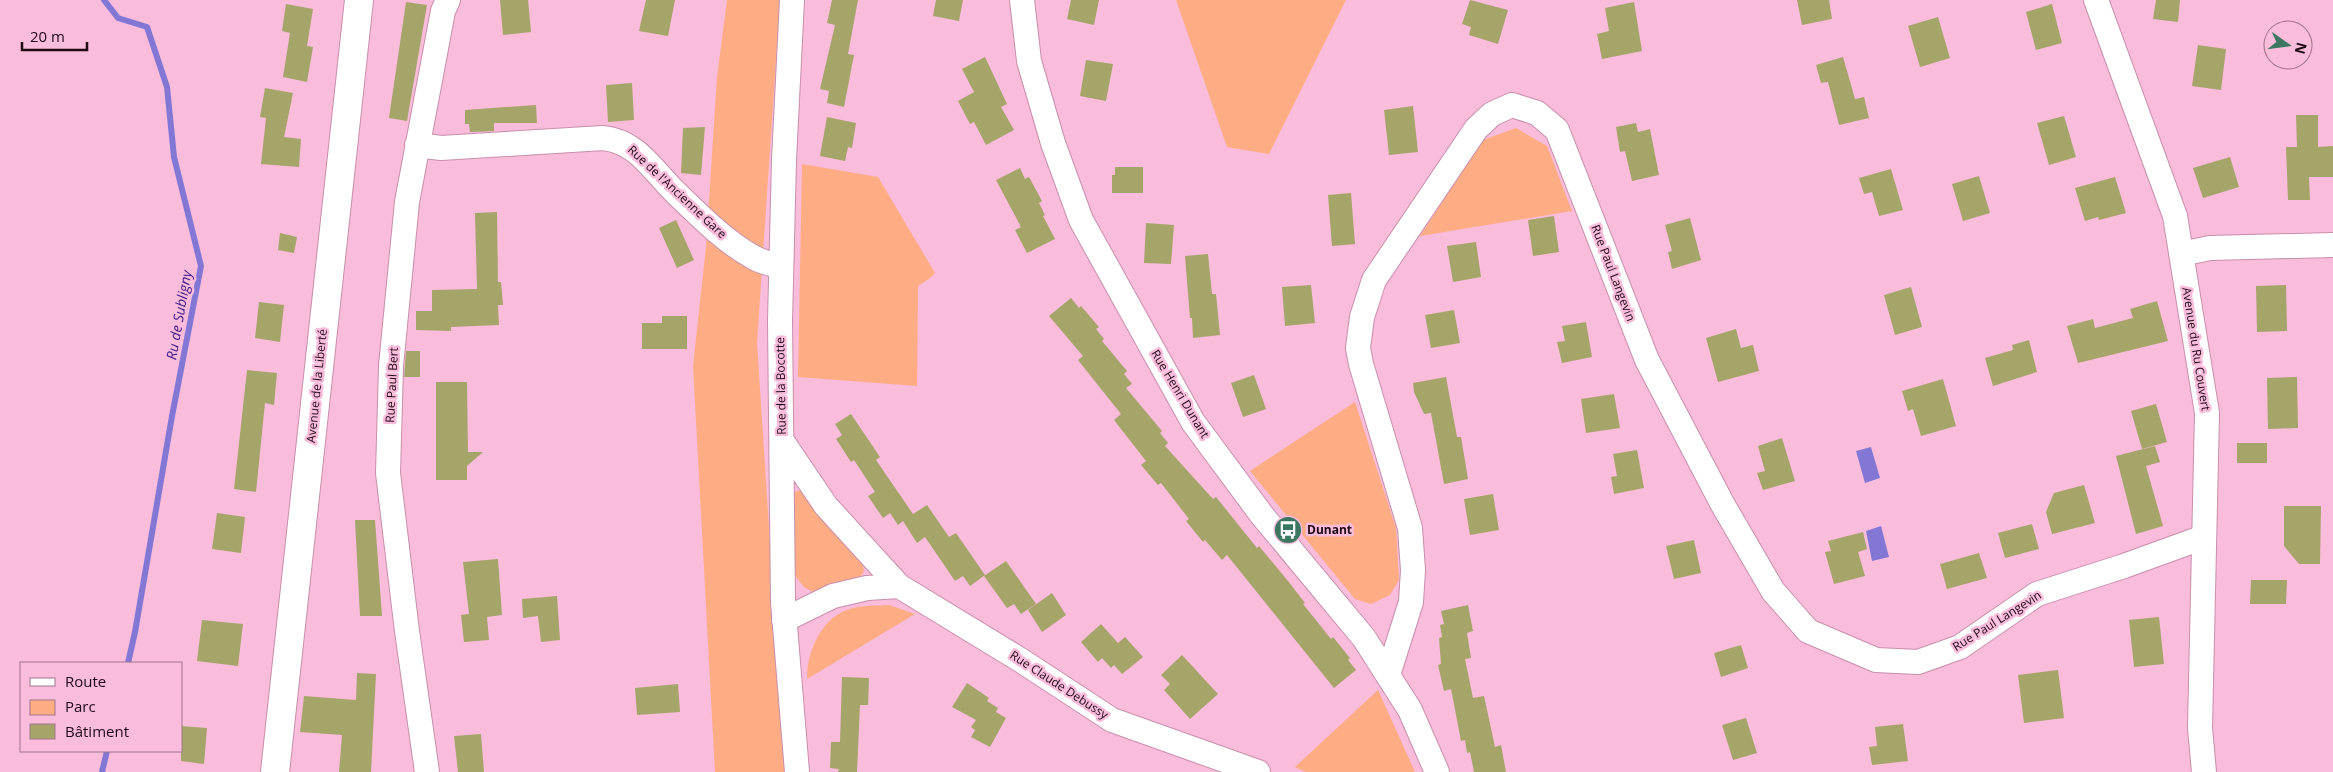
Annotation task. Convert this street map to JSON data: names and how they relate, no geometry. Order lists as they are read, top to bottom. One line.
{"streets":{"main road":["Avenue de la Liberté"],"street":["Rue de l'Ancienne Gare","Rue Paul Langevin","Avenue du Ru Couvert","Rue Paul Bert","Rue de la Bocotte","Rue Henri Dunant","Rue Claude Debussy"]},"crossings":[["Rue de l'Ancienne Gare","Rue Paul Bert"],["Rue de l'Ancienne Gare","Rue de la Bocotte"],["Rue Paul Langevin","Avenue du Ru Couvert"],["Rue Paul Langevin","Rue Henri Dunant"],["Rue de la Bocotte","Rue Claude Debussy"]],"water":["Ru de Subligny"],"places":{"bus stop":["Dunant"]},"legend":["Route","Parc","Bâtiment"],"scale_bar":"20 m","north":"right"}
